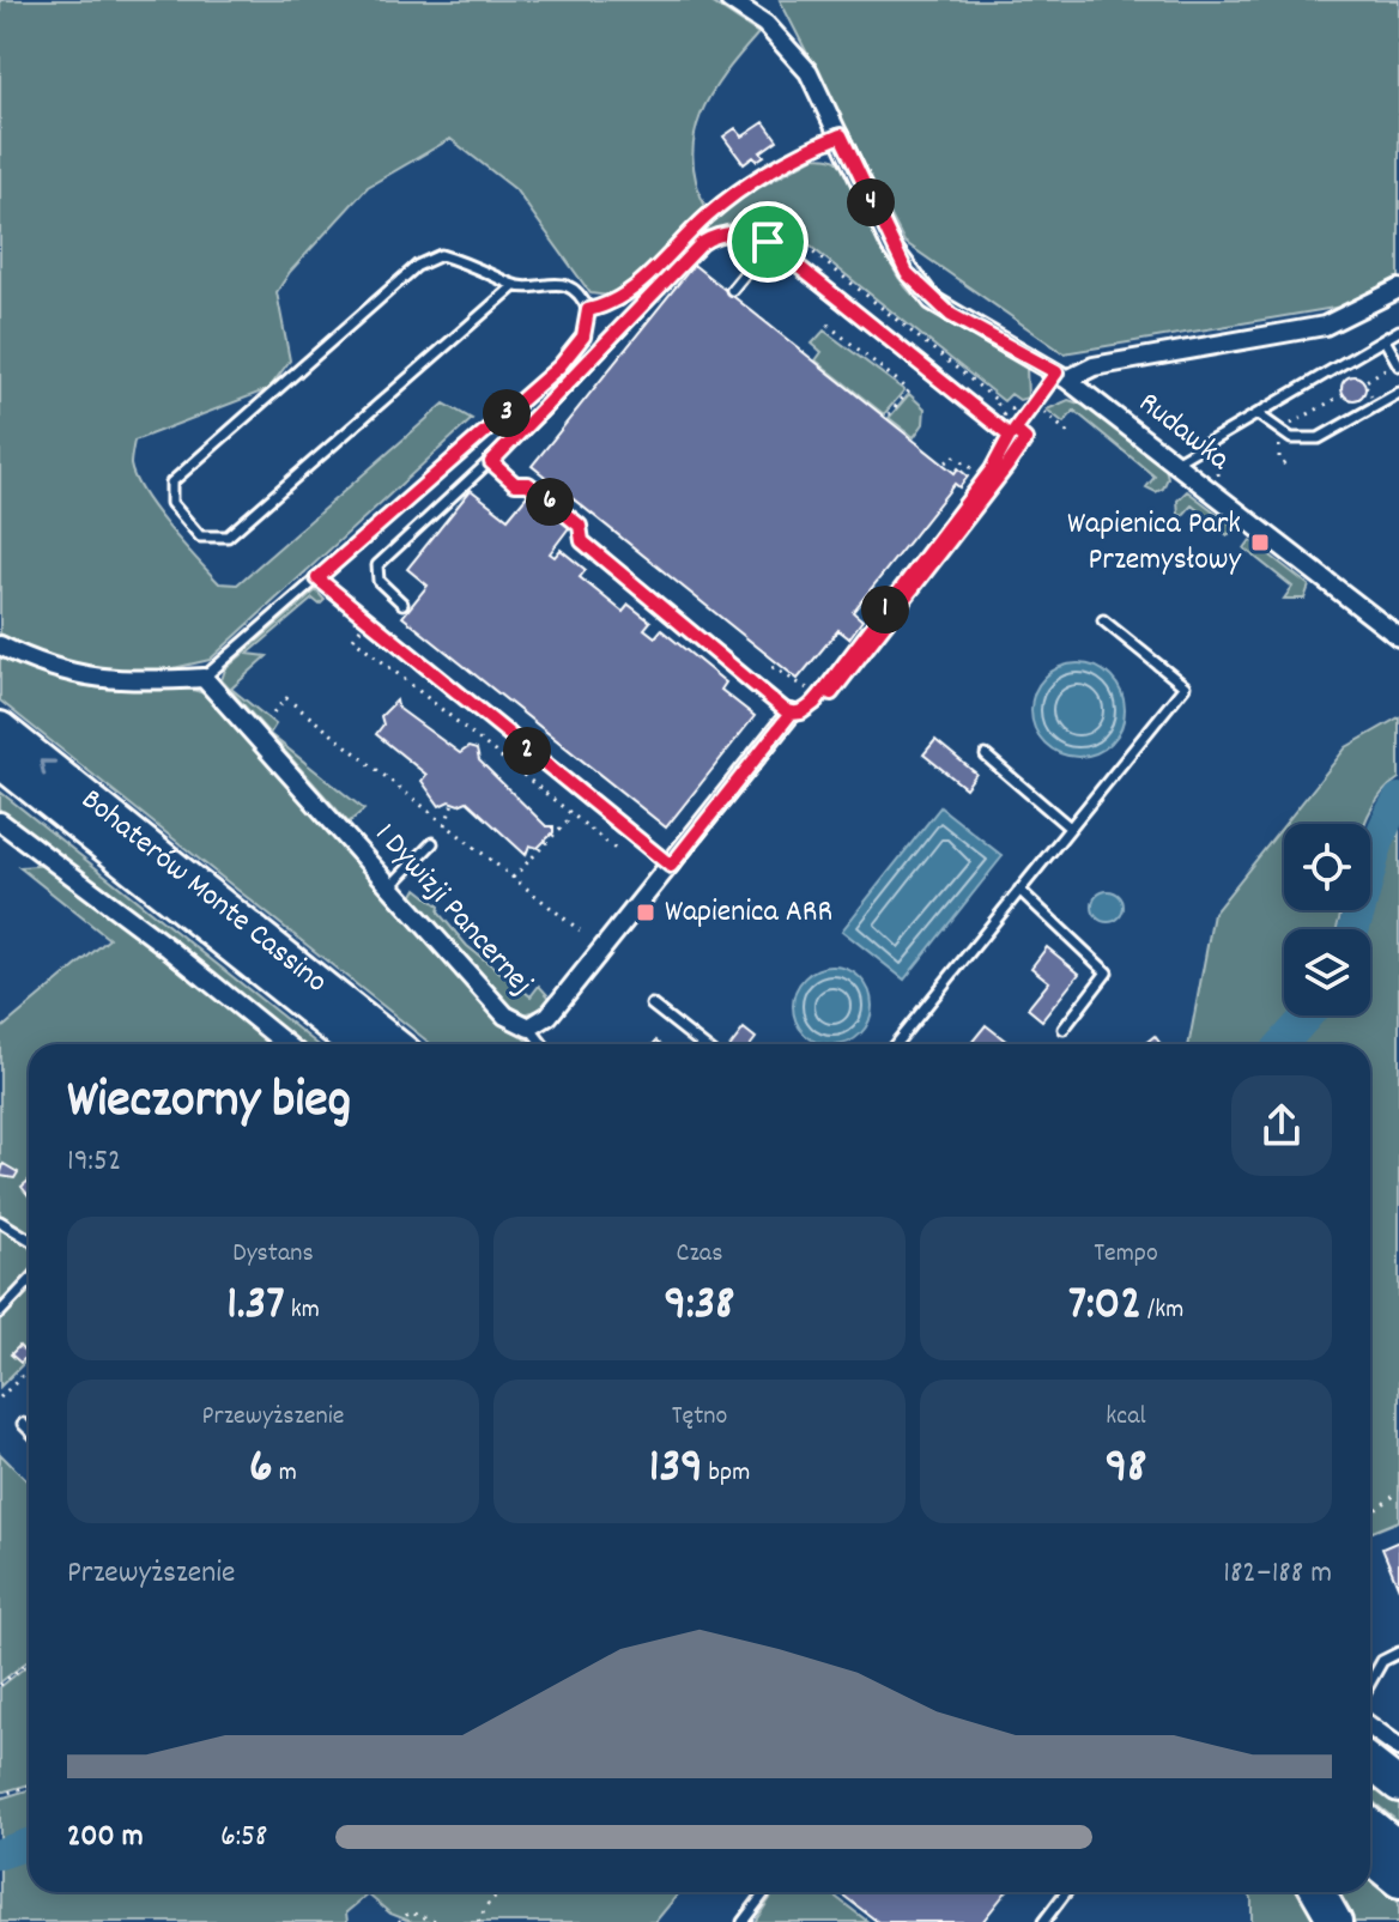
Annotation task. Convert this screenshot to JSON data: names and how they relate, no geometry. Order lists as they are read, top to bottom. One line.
{"streets":{"highway":["Bohaterów Monte Cassino"],"street":["Rudawka","1 Dywizji Pancernej"]},"places":{"transit":["Wapienica Park Przemysłowy","Wapienica ARR"]},"page":{"pins":["4","3","6","1","2"],"heading":["Wieczorny bieg","19:52"],"stats":[["Dystans","1.37 km"],["Czas","9:38"],["Tempo","7:02 /km"],["Przewyższenie","6 m"],["Tętno","139 bpm"],["kcal","98"]],"chart":["Przewyższenie","182–188 m"],"list":[{"name":"200 m","note":"6:58"}]}}
